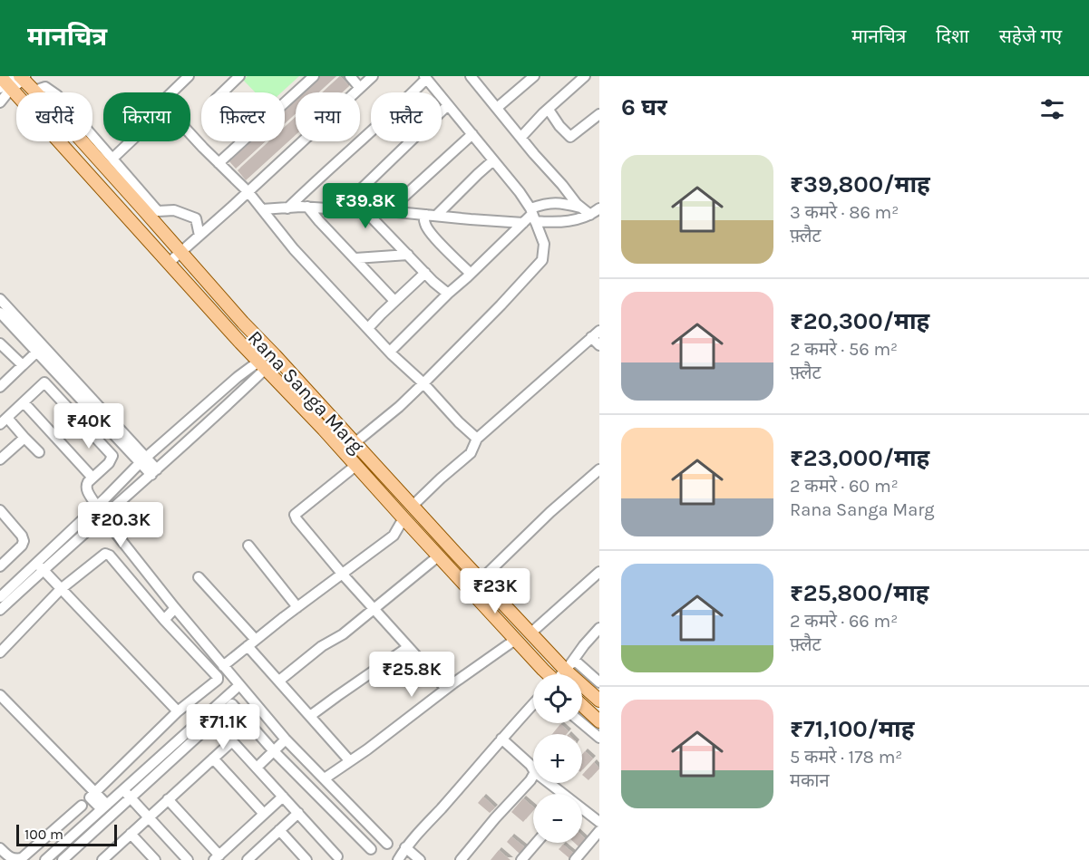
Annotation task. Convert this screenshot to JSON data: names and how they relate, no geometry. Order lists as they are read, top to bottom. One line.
{"streets":{"main road":["Rana Sanga Marg"]},"scale_bar":"100 m","page":{"header":"मानचित्र","nav":["मानचित्र","दिशा","सहेजे गए"],"heading":"6 घर","chip":["खरीदें","किराया","फ़िल्टर","नया","फ़्लैट"],"list":[{"name":"₹39,800/माह","note":"3 कमरे · 86 m² · फ़्लैट"},{"name":"₹20,300/माह","note":"2 कमरे · 56 m² · फ़्लैट"},{"name":"₹23,000/माह","note":"2 कमरे · 60 m² · Rana Sanga Marg"},{"name":"₹25,800/माह","note":"2 कमरे · 66 m² · फ़्लैट"},{"name":"₹71,100/माह","note":"5 कमरे · 178 m² · मकान"}],"price":["₹39.8K","₹40K","₹20.3K","₹23K","₹25.8K","₹71.1K"],"map_buttons":["+","−"],"scale":"100 m"}}
